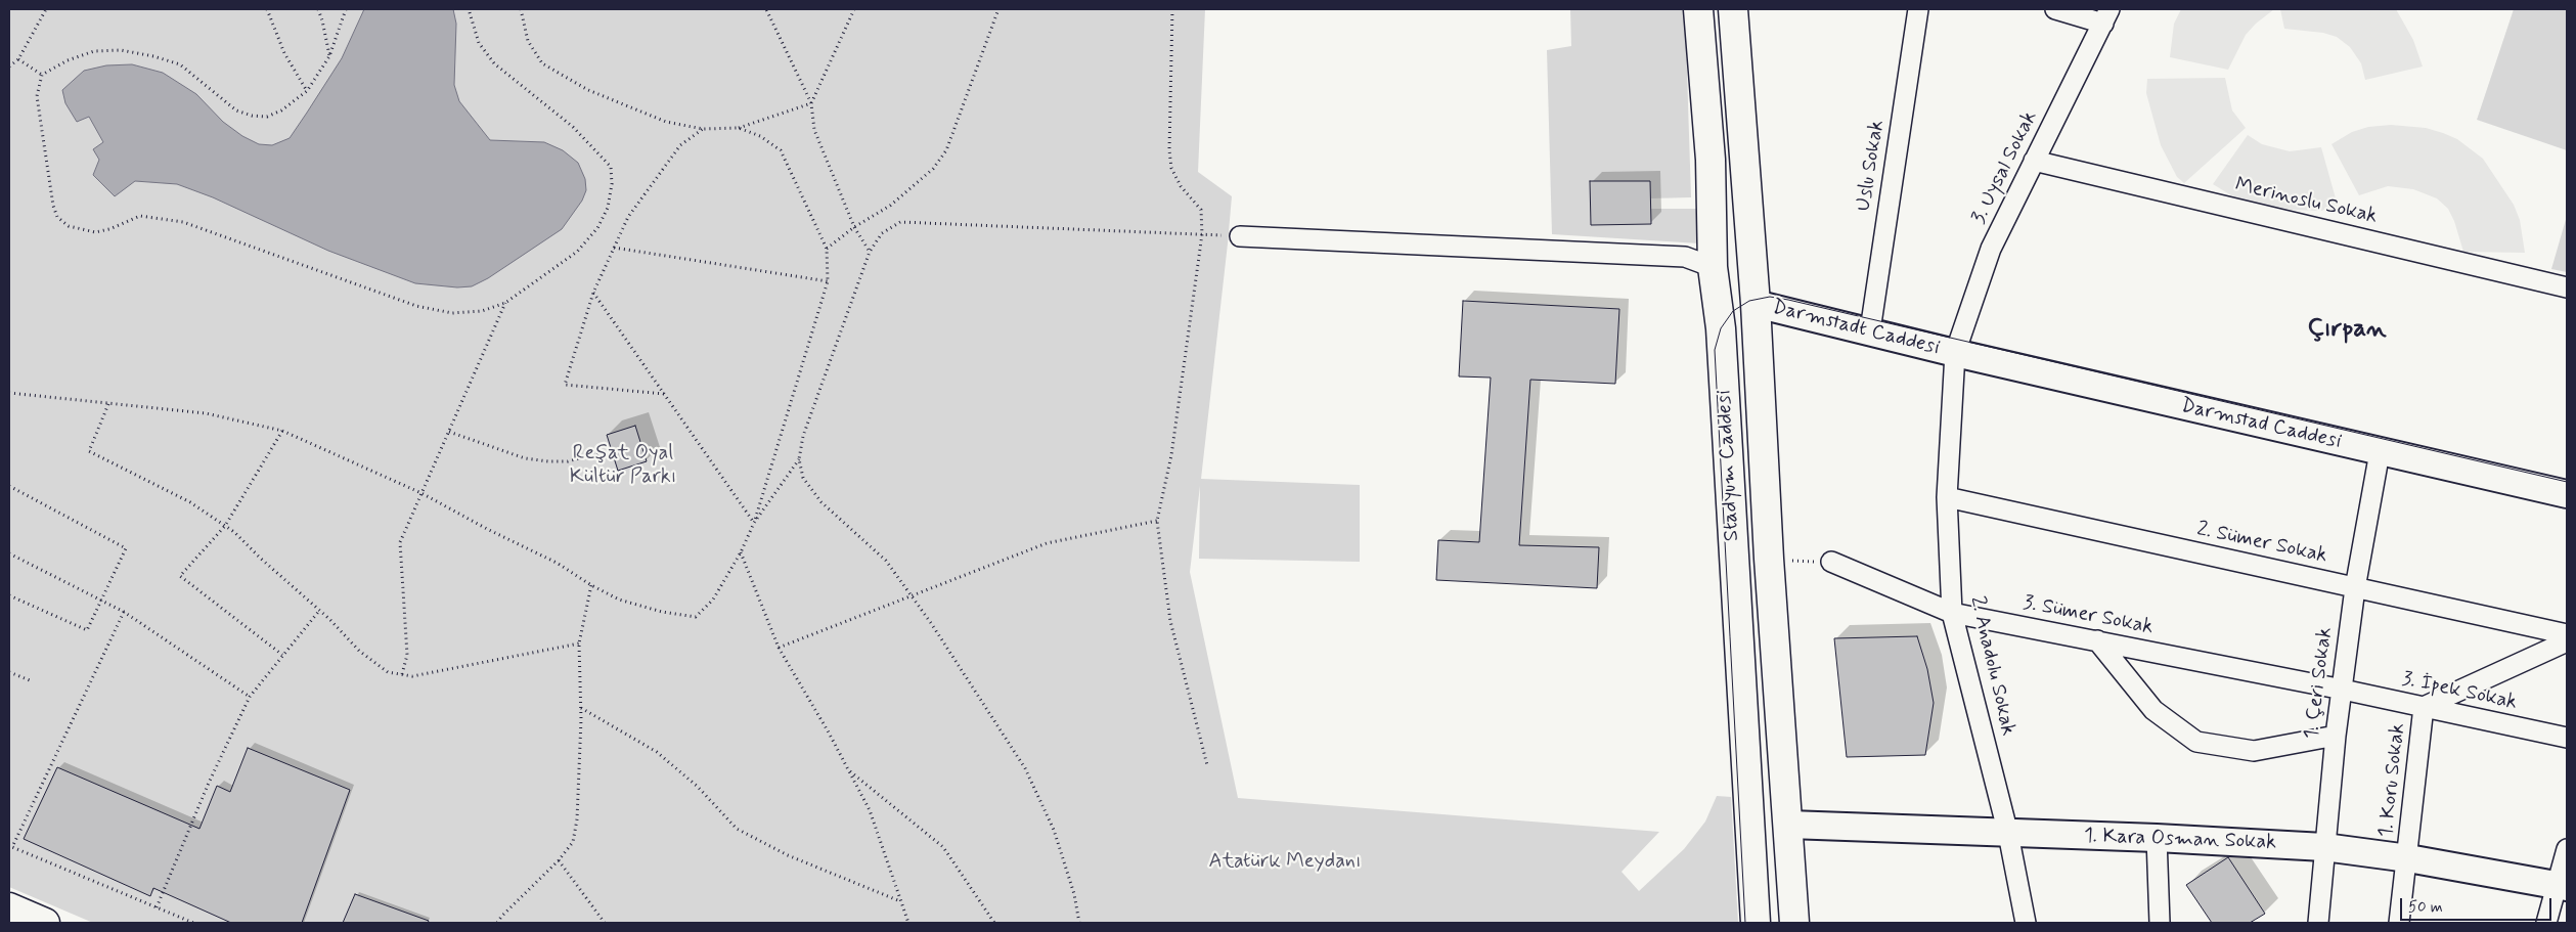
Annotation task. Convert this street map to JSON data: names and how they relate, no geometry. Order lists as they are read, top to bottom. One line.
{"streets":{"main road":["Darmstadt Caddesi","Darmstad Caddesi","Stadyum Caddesi","1. Kara Osman Sokak"],"street":["Uslu Sokak","3. Uysal Sokak","Merinoslu Sokak","2. Sümer Sokak","3. Sümer Sokak","2. Anadolu Sokak","1. Çeri Sokak","3. İpek Sokak","1. Koru Sokak"]},"crossings":[["Uslu Sokak","Darmstadt Caddesi"],["3. Uysal Sokak","Merinoslu Sokak"],["3. Uysal Sokak","Darmstadt Caddesi"],["3. Uysal Sokak","Darmstad Caddesi"],["3. Uysal Sokak","2. Anadolu Sokak"],["Darmstadt Caddesi","Darmstad Caddesi"],["Darmstadt Caddesi","2. Anadolu Sokak"],["Darmstad Caddesi","2. Anadolu Sokak"],["Darmstad Caddesi","1. Çeri Sokak"],["2. Sümer Sokak","2. Anadolu Sokak"],["2. Sümer Sokak","1. Çeri Sokak"],["3. Sümer Sokak","2. Anadolu Sokak"],["3. Sümer Sokak","1. Çeri Sokak"],["3. Sümer Sokak","3. İpek Sokak"],["2. Anadolu Sokak","1. Kara Osman Sokak"],["1. Çeri Sokak","3. İpek Sokak"],["1. Çeri Sokak","1. Kara Osman Sokak"],["3. İpek Sokak","1. Koru Sokak"],["1. Koru Sokak","1. Kara Osman Sokak"]],"districts":["Çırpan"],"parks":["Reşat Oyal Kültür Parkı","Atatürk Meydanı"],"scale_bar":"50 m"}
